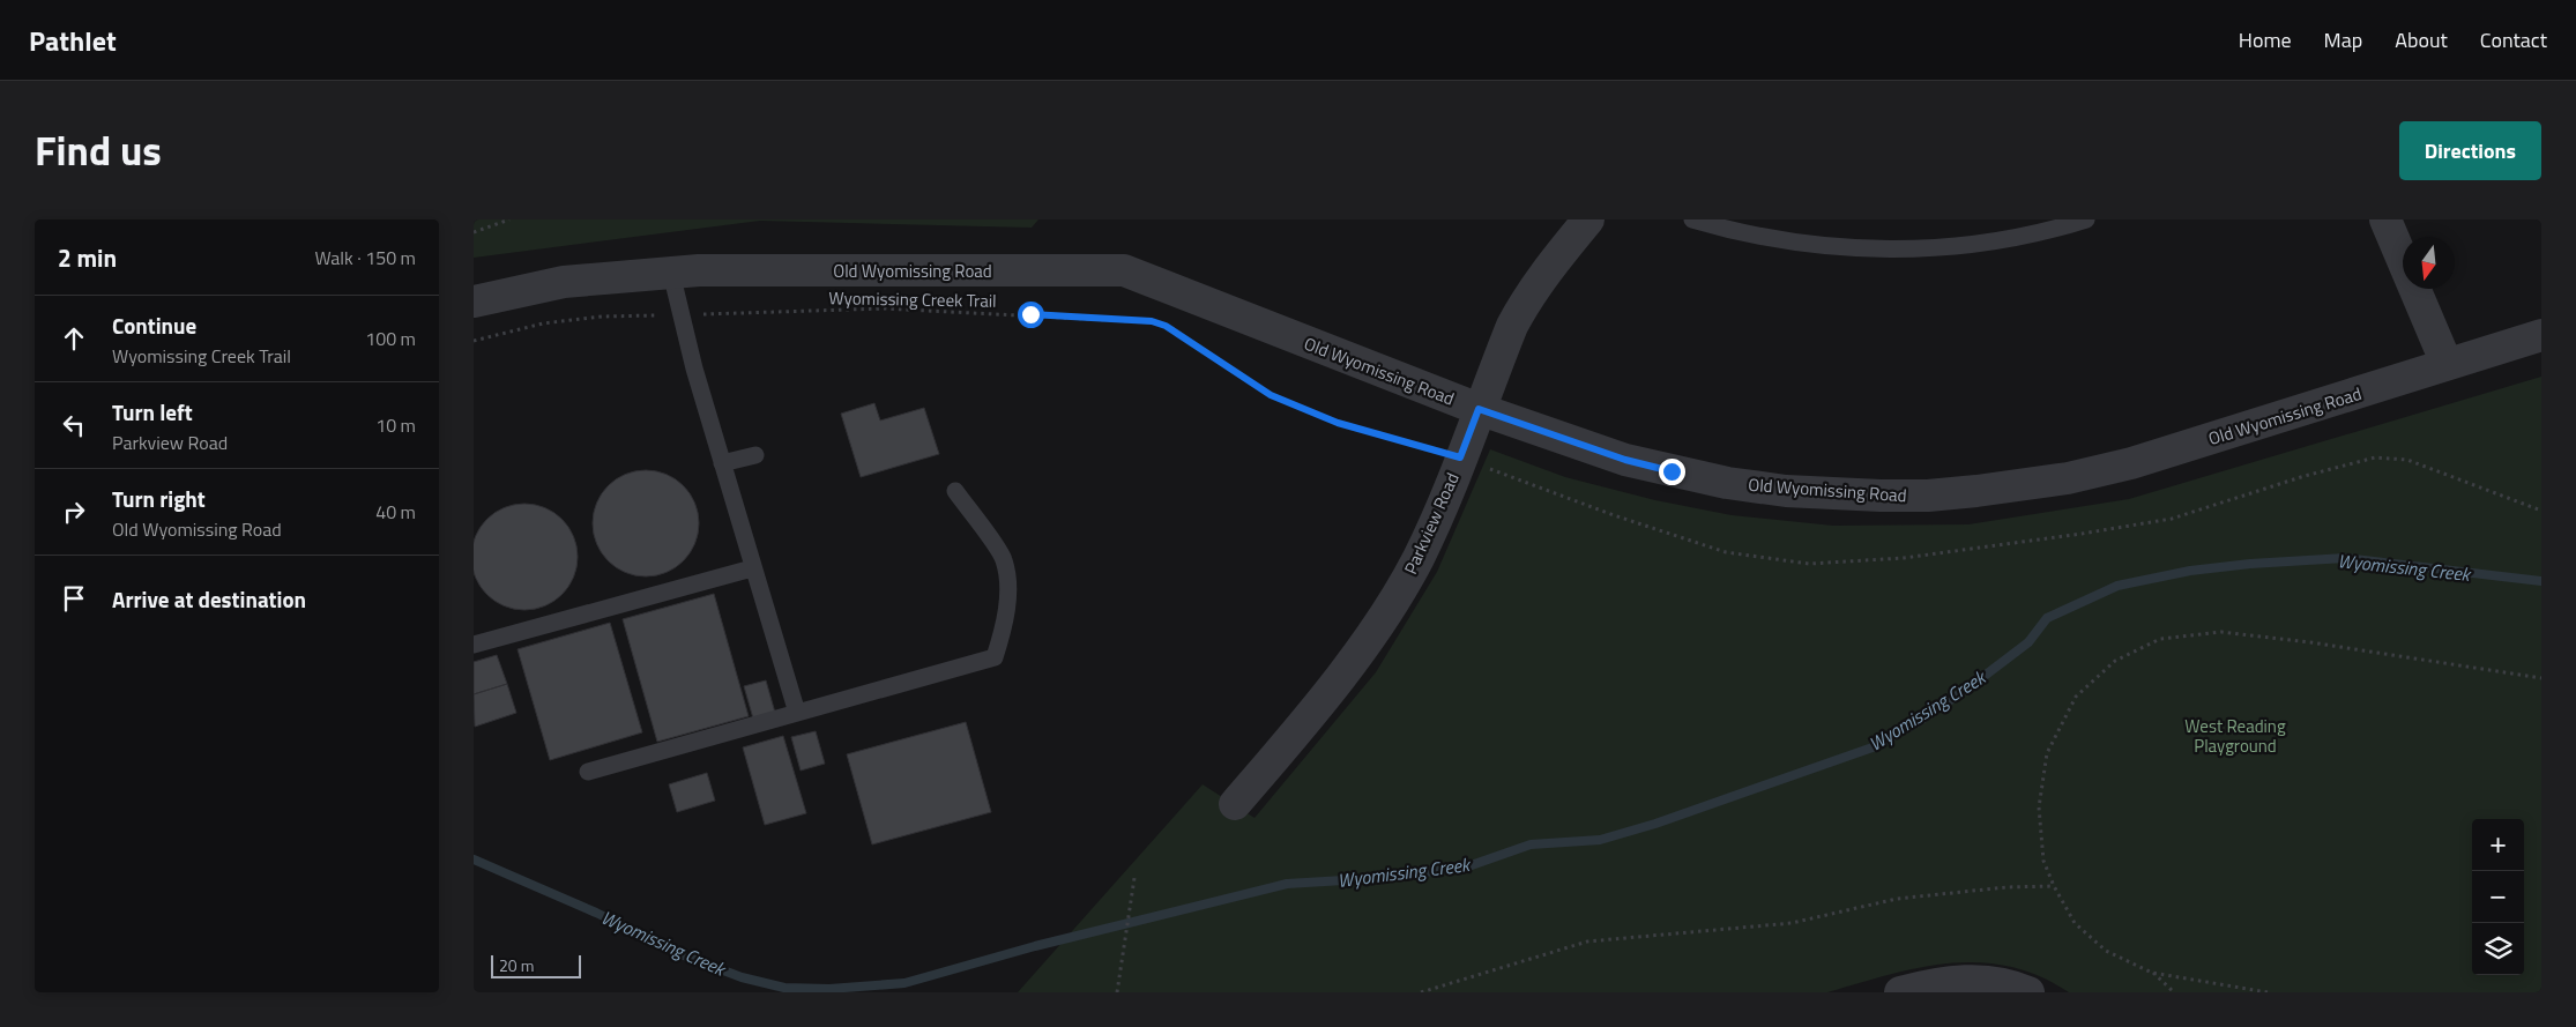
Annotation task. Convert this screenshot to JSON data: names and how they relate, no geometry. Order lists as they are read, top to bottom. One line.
{"streets":{"street":["Old Wyomissing Road","Parkview Road"],"path":["Wyomissing Creek Trail"]},"crossings":[["Old Wyomissing Road","Parkview Road"],["Wyomissing Creek Trail","Parkview Road"]],"water":["Wyomissing Creek"],"parks":["West Reading Playground"],"scale_bar":"20 m","north":"bottom","page":{"header":"Pathlet","nav":["Home","Map","About","Contact"],"title":"Find us","buttons":"Directions","heading":["2 min","Walk · 150 m"],"list":[["Continue","Wyomissing Creek Trail","100 m"],["Turn left","Parkview Road","10 m"],["Turn right","Old Wyomissing Road","40 m"],"Arrive at destination"],"map_buttons":["+","−"],"scale":"20 m"}}
